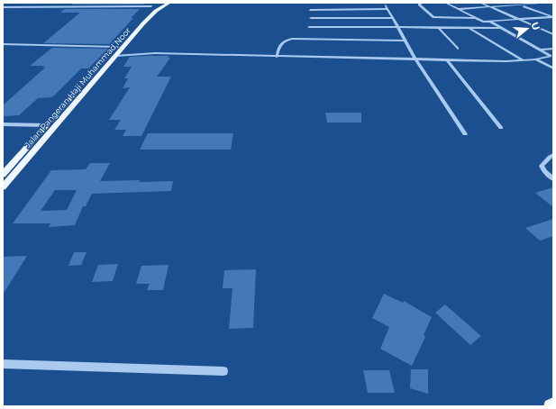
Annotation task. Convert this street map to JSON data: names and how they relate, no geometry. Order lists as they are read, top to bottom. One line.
{"streets":{"main road":["Jalan Pangeran Haji Muhammad Noor"]},"north":"right"}
